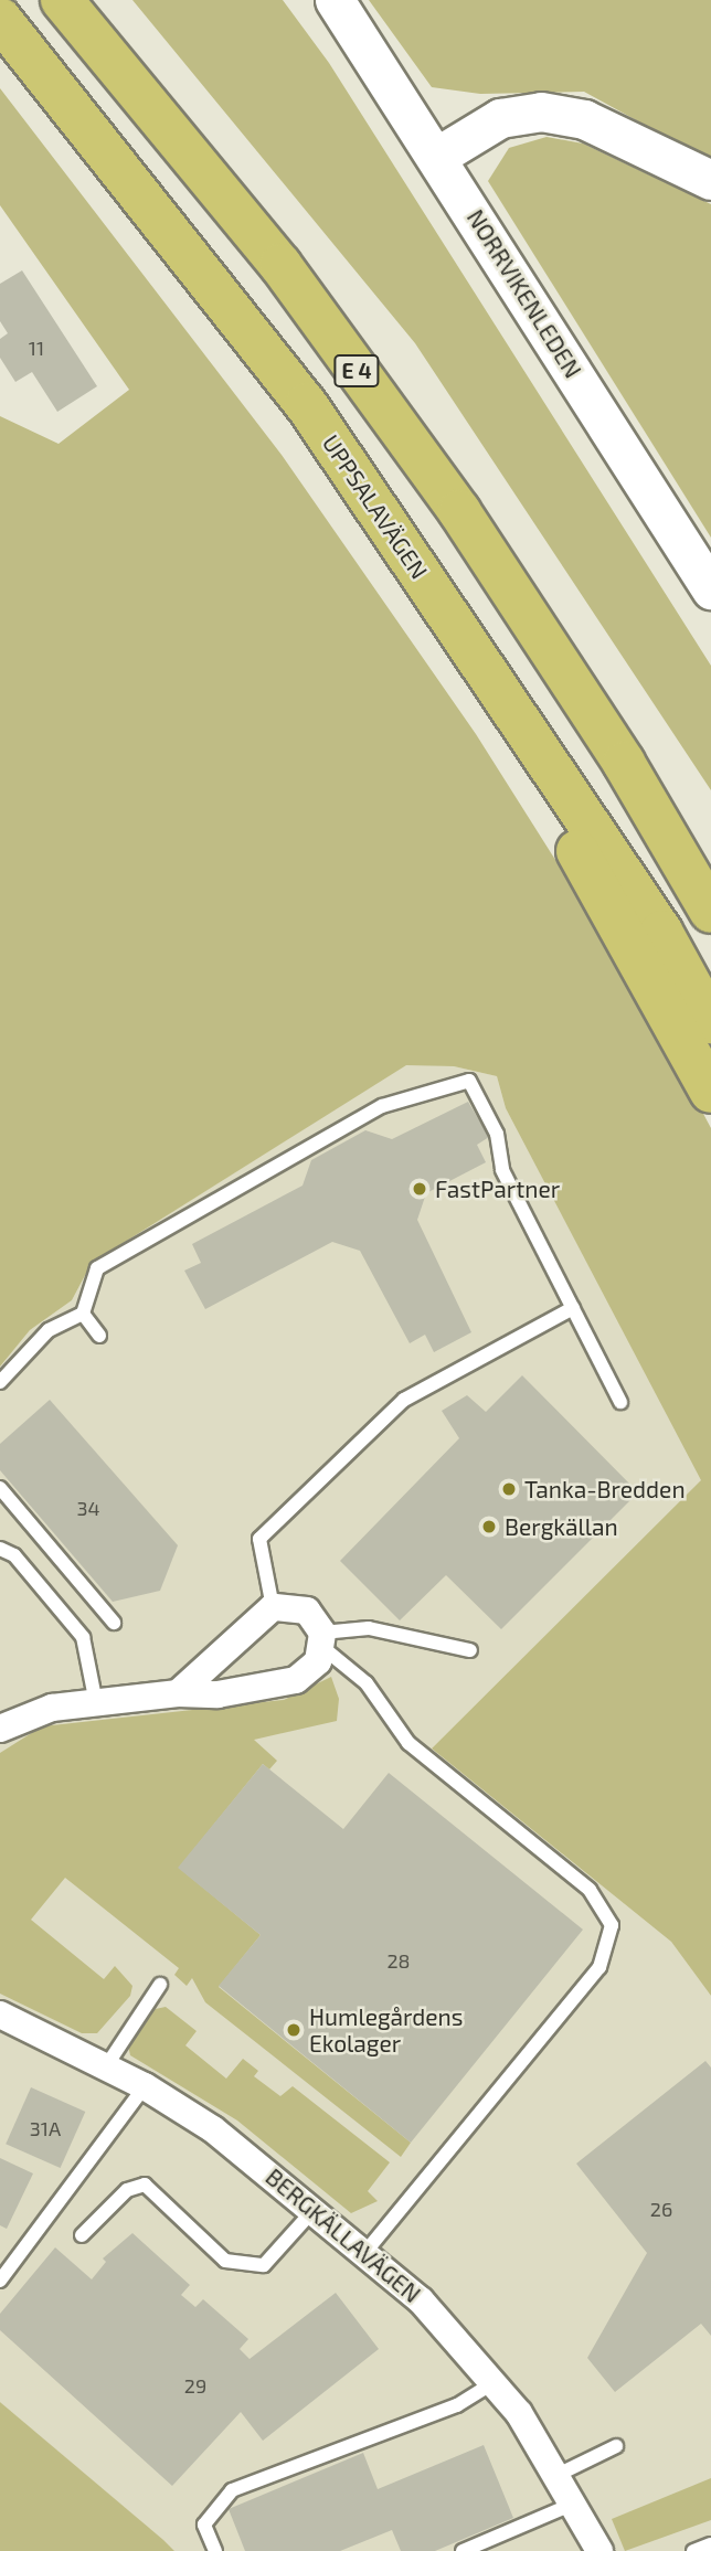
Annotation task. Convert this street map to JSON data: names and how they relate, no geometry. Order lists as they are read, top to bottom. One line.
{"streets":{"highway":["E 4","UPPSALAVÄGEN"],"main road":["NORRVIKENLEDEN"],"street":["BERGKÄLLAVÄGEN"]},"places":["FastPartner","Tanka-Bredden","Bergkällan","Humlegårdens Ekolager"],"house_numbers":["11","34","28","31A","26","29"]}
